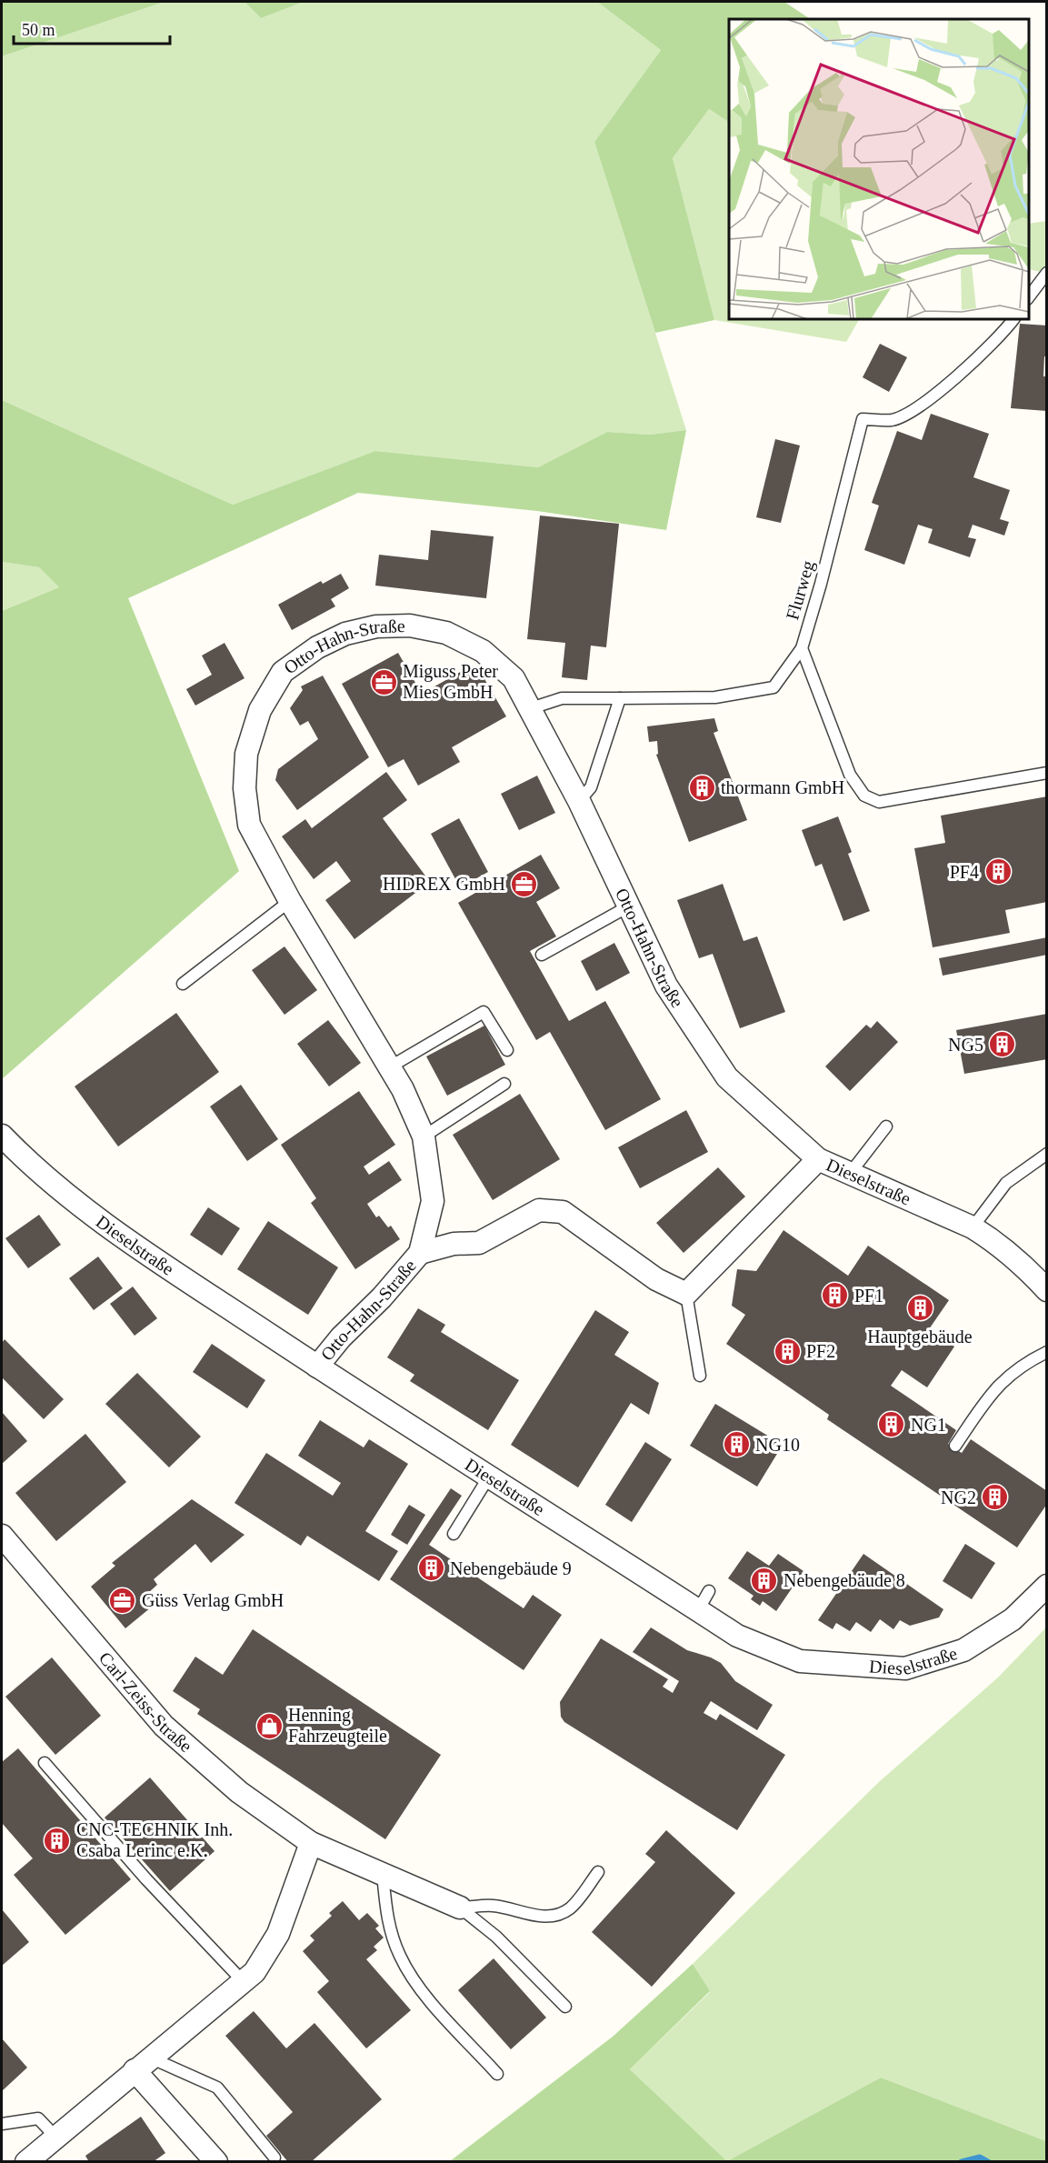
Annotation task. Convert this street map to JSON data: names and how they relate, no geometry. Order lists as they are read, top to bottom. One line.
{"streets":{"street":["Otto-Hahn-Straße","Dieselstraße","Carl-Zeiss-Straße"],"lane":["Flurweg"]},"crossings":[["Flurweg","Otto-Hahn-Straße"],["Otto-Hahn-Straße","Dieselstraße"]],"places":{"office":["Miguss Peter Mies GmbH","HIDREX GmbH","Güss Verlag GmbH"],"building":["thormann GmbH","PF4","NG5","PF1","Hauptgebäude","PF2","NG1","NG10","NG2","Nebengebäude 9","Nebengebäude 8","CNC-TECHNIK Inh. Csaba Lerinc e.K."],"shop":["Henning Fahrzeugteile"]},"scale_bar":"50 m"}
